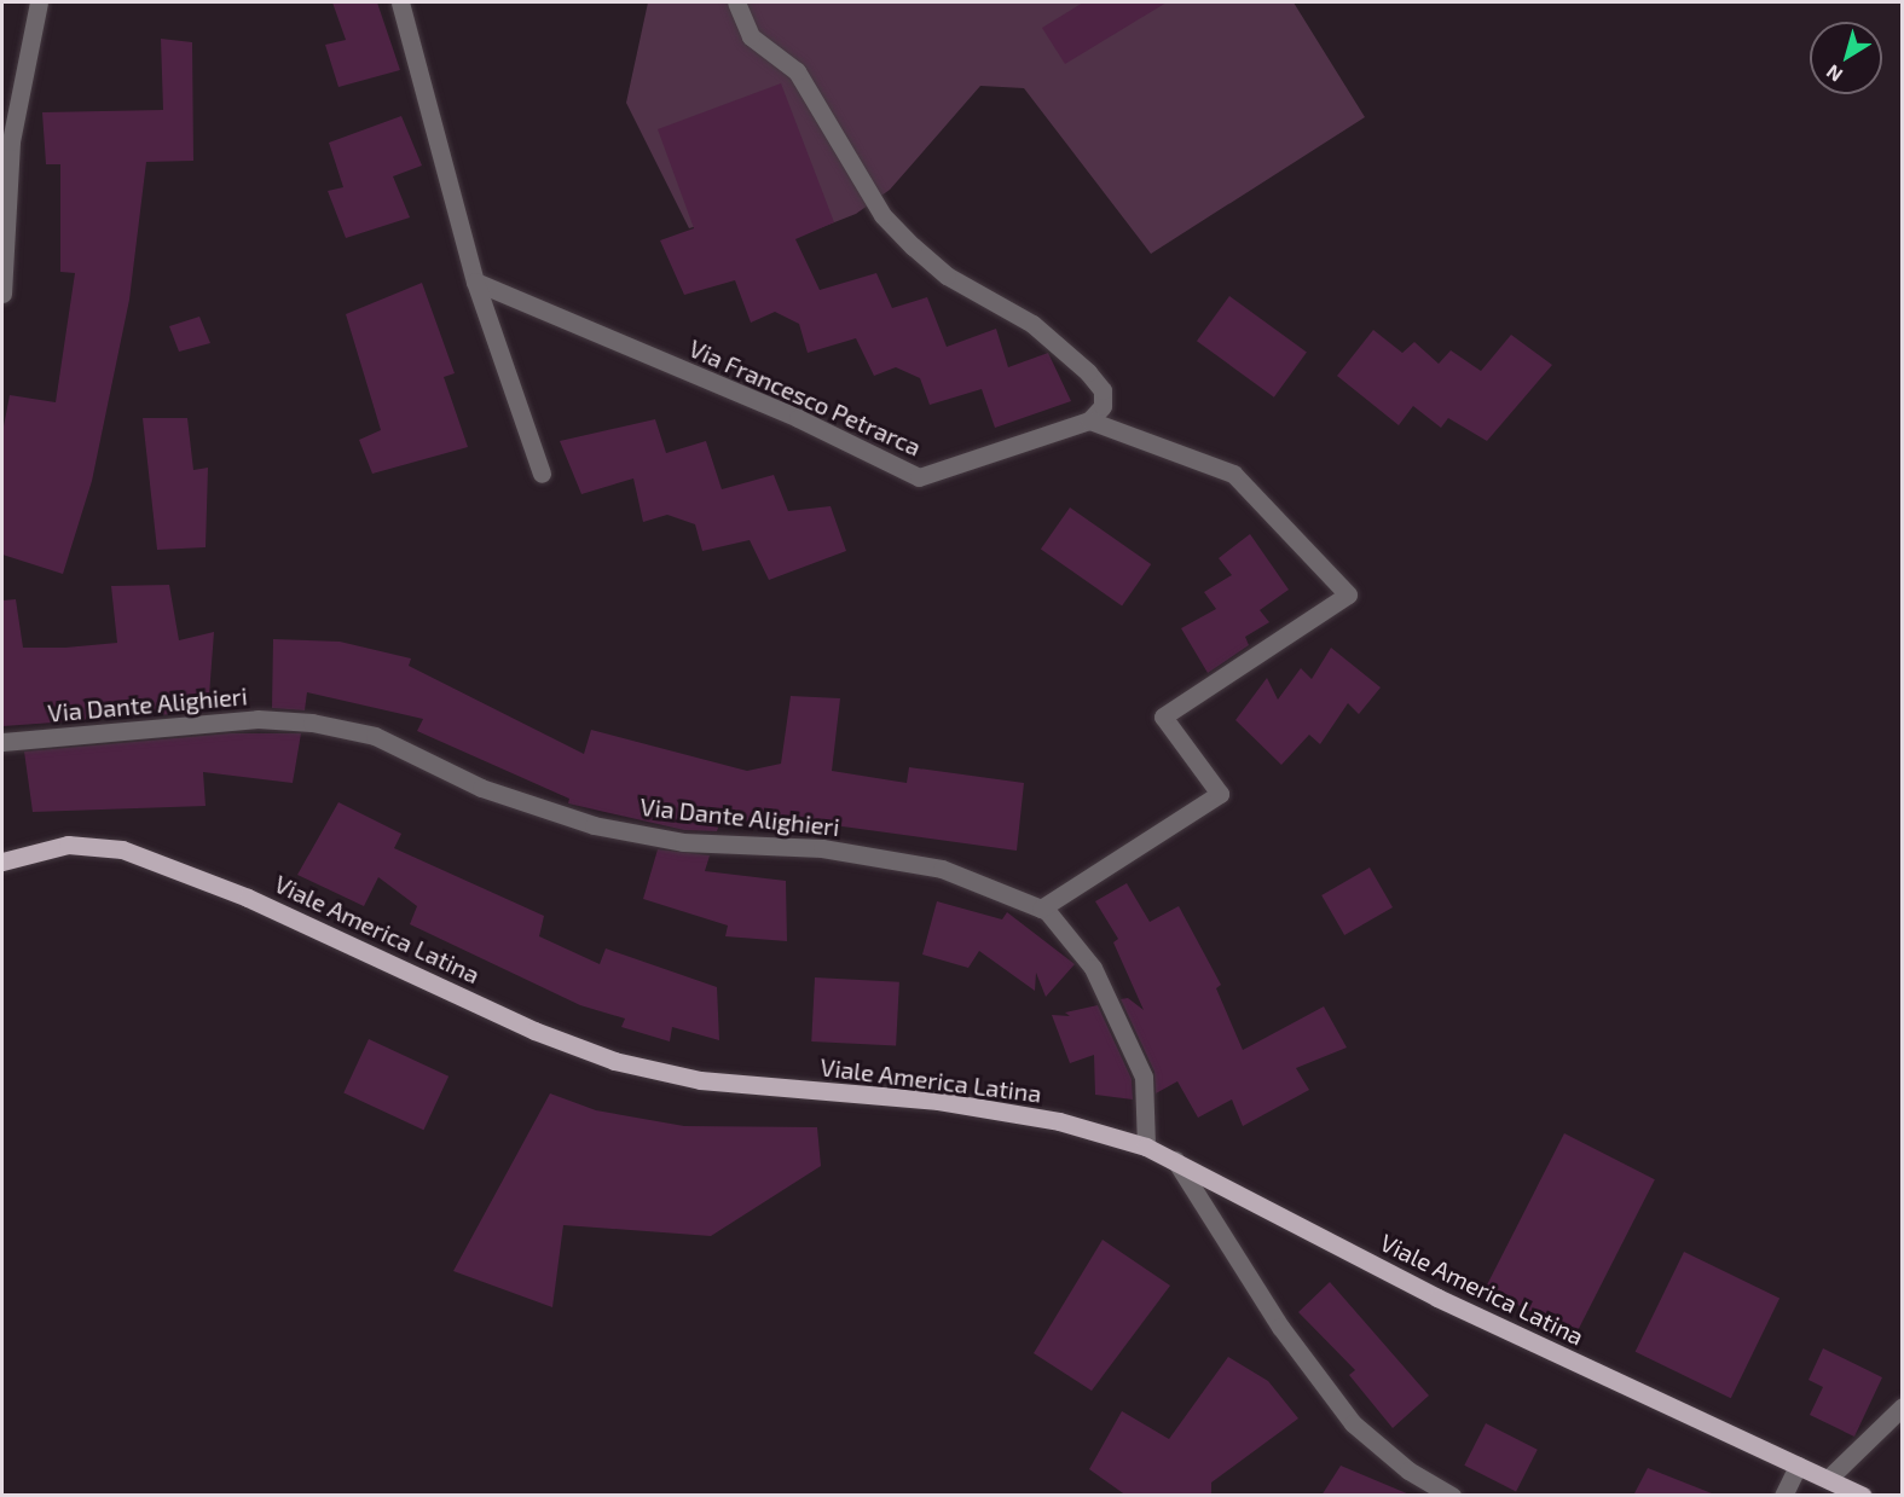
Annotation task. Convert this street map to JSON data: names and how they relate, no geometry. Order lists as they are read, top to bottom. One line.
{"streets":{"main road":["Viale America Latina"],"street":["Via Francesco Petrarca","Via Dante Alighieri"]},"crossings":[["Via Dante Alighieri","Viale America Latina"]],"north":"bottom left"}
